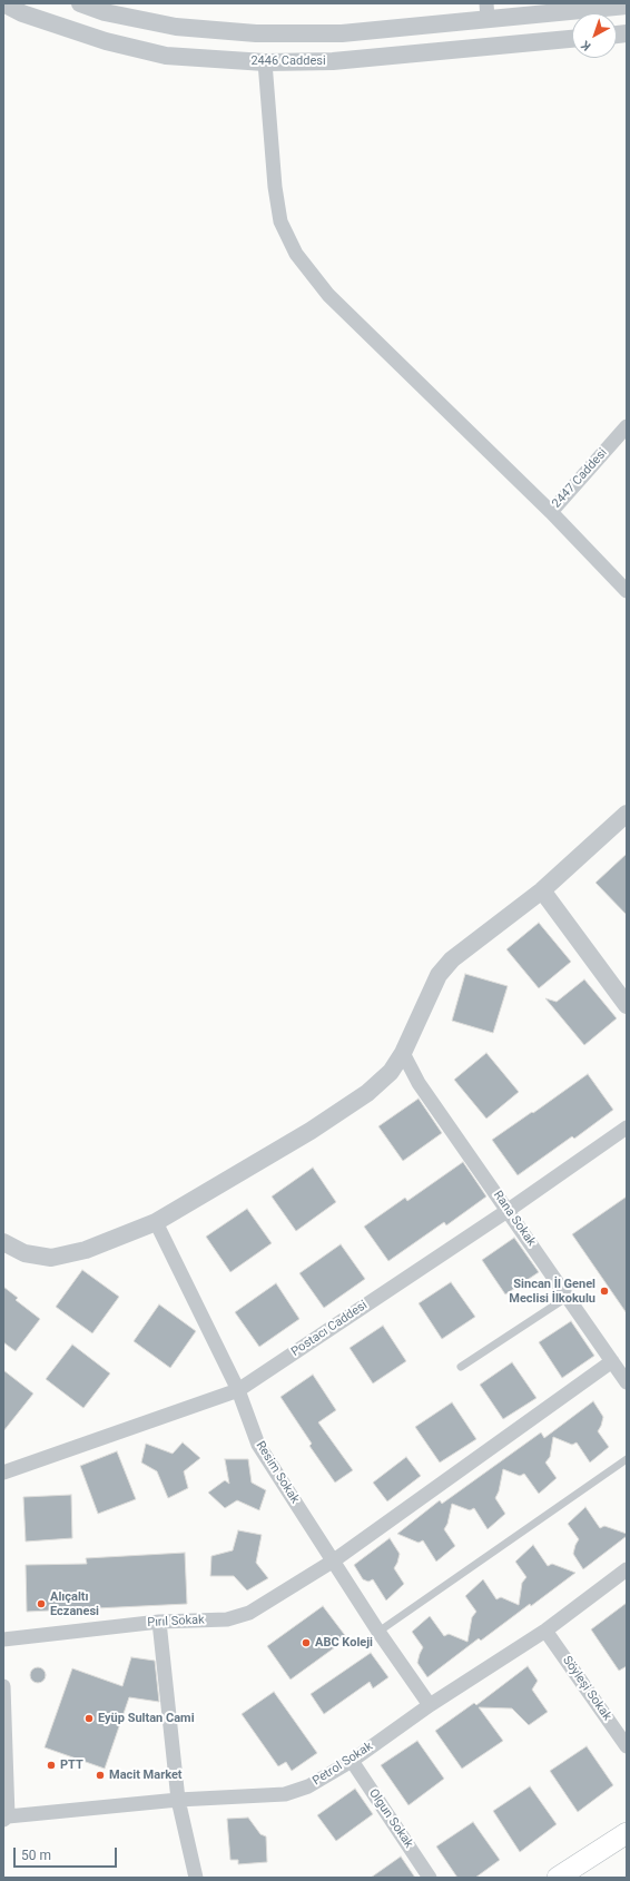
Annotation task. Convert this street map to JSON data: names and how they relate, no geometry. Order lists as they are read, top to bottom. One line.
{"streets":{"street":["2446 Caddesi","2447 Caddesi","Rana Sokak","Postacı Caddesi","Resim Sokak","Pırıl Sokak","Söyleşi Sokak","Petrol Sokak","Olgun Sokak"]},"crossings":[["Rana Sokak","Postacı Caddesi"],["Rana Sokak","Pırıl Sokak"],["Postacı Caddesi","Resim Sokak"],["Resim Sokak","Pırıl Sokak"],["Resim Sokak","Petrol Sokak"],["Söyleşi Sokak","Petrol Sokak"],["Petrol Sokak","Olgun Sokak"]],"places":["Sincan İl Genel Meclisi İlkokulu","Alıçaltı Eczanesi","ABC Koleji","Eyüp Sultan Cami","PTT","Macit Market"],"scale_bar":"50 m","north":"bottom left"}
